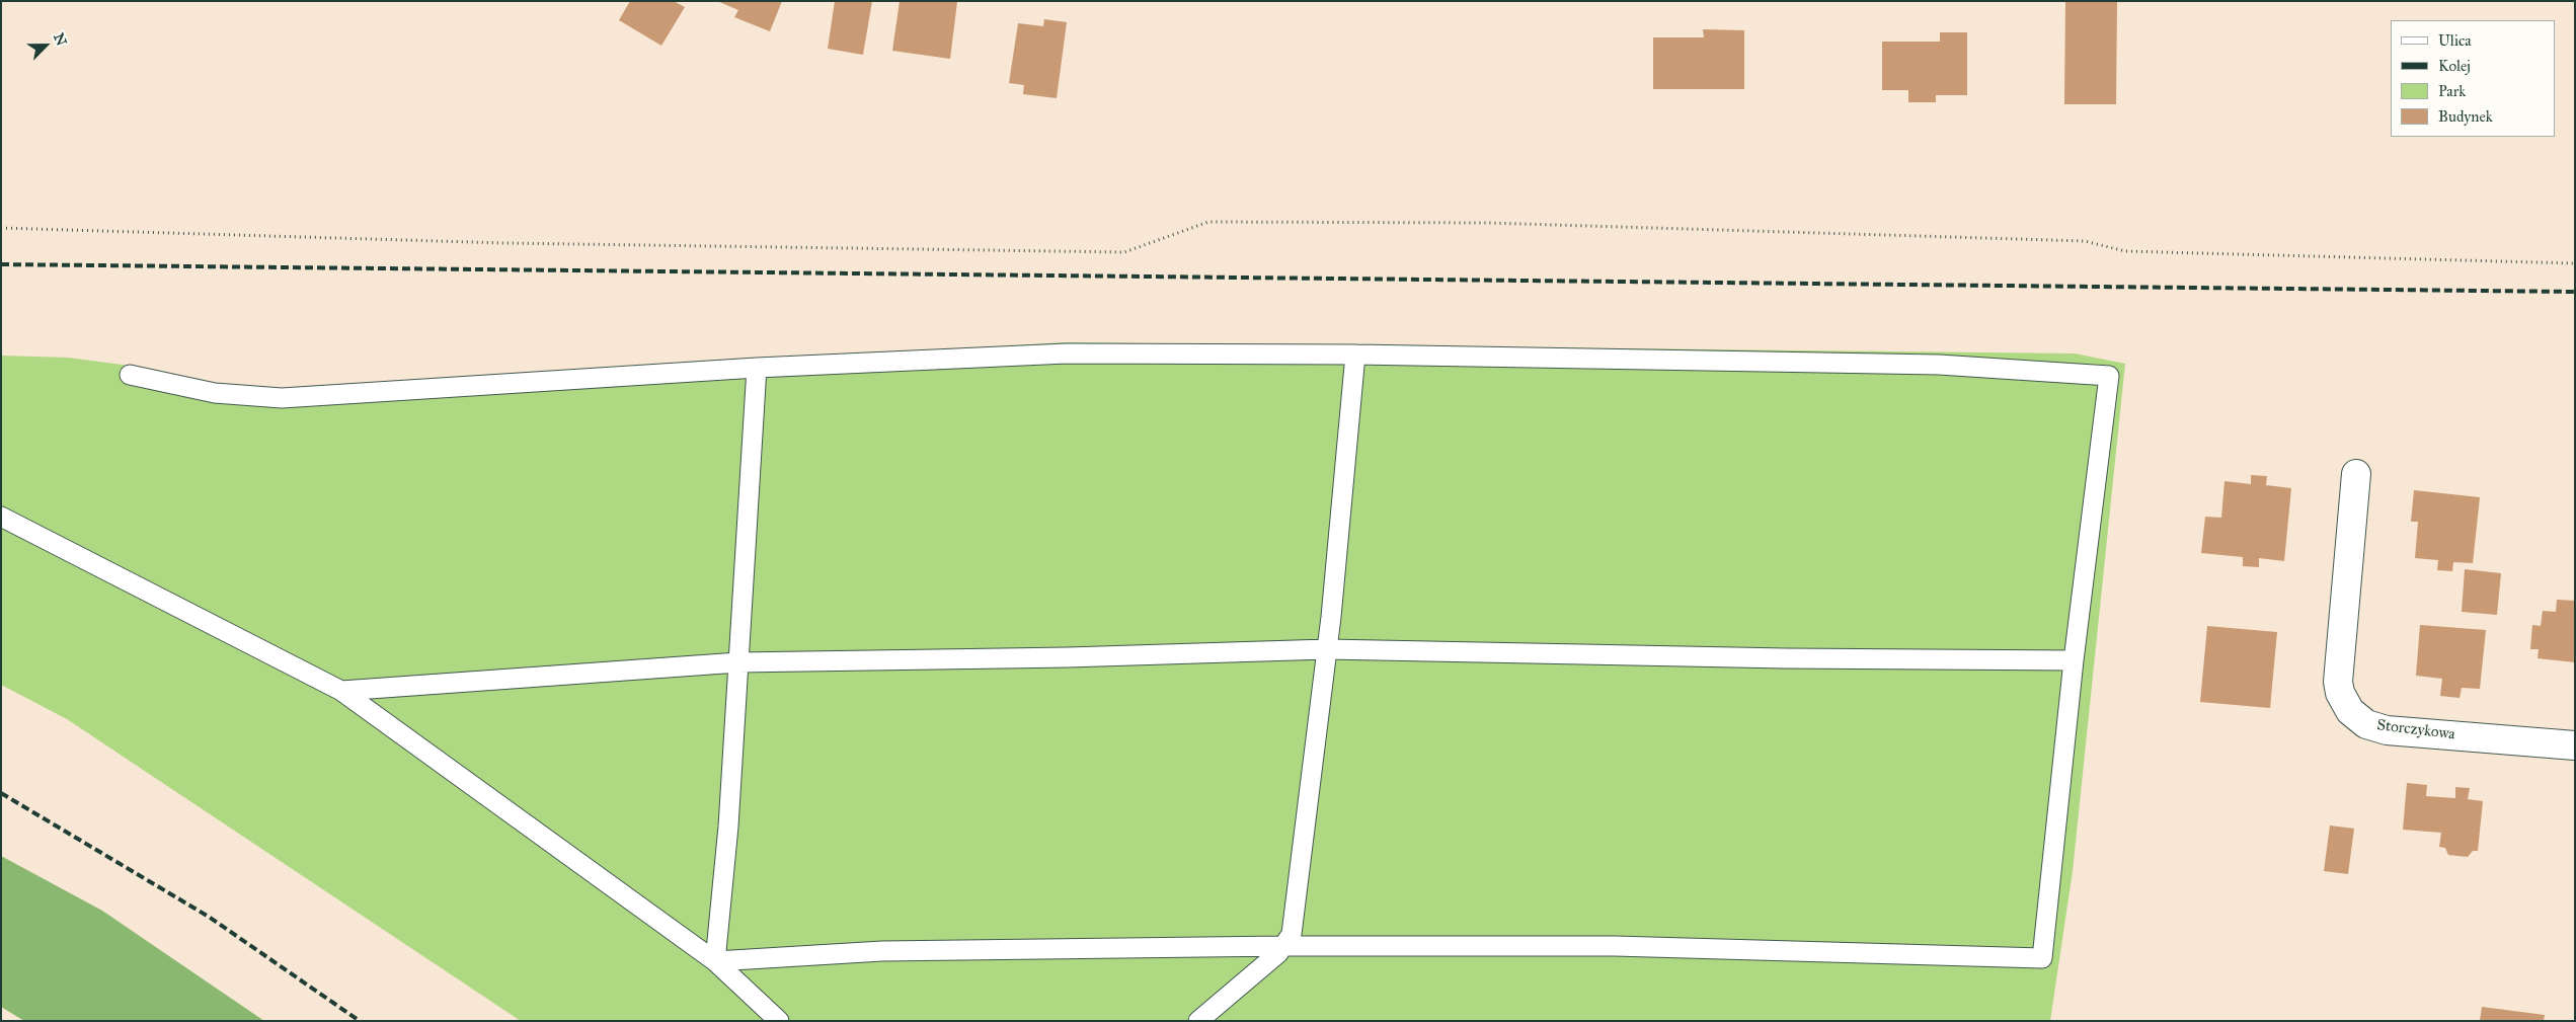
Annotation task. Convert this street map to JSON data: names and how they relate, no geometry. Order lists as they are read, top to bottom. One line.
{"streets":{"street":["Storczykowa"]},"legend":["Ulica","Kolej","Park","Budynek"],"north":"top right"}
